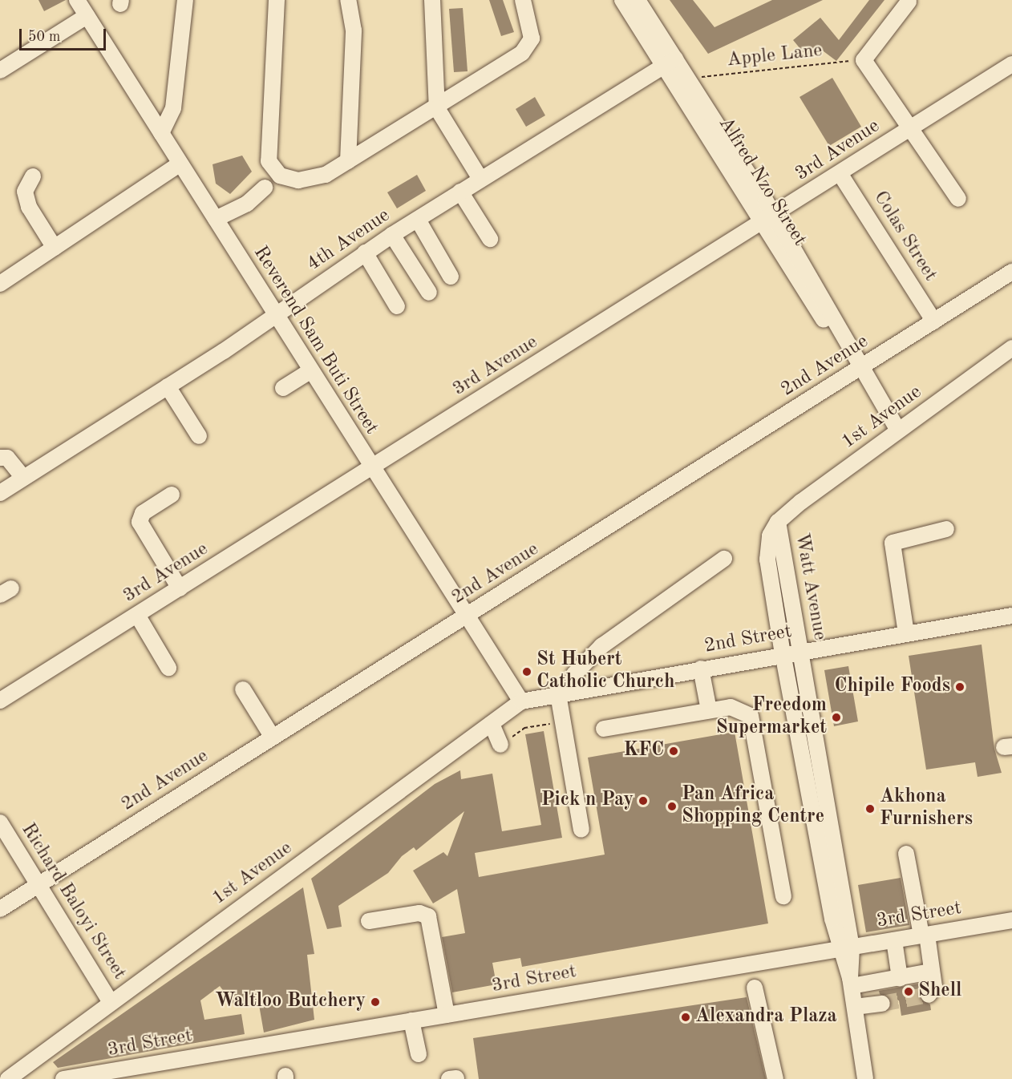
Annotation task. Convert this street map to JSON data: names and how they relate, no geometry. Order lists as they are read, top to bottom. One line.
{"streets":{"street":["3rd Avenue","Alfred Nzo Street","Colas Street","4th Avenue","Reverend Sam Buti Street","2nd Avenue","1st Avenue","Watt Avenue","2nd Street","Richard Baloyi Street","3rd Street"],"path":["Apple Lane"]},"crossings":[["Apple Lane","Alfred Nzo Street"],["3rd Avenue","Alfred Nzo Street"],["3rd Avenue","Colas Street"],["3rd Avenue","Reverend Sam Buti Street"],["Alfred Nzo Street","4th Avenue"],["Alfred Nzo Street","2nd Avenue"],["Alfred Nzo Street","1st Avenue"],["Colas Street","2nd Avenue"],["4th Avenue","Reverend Sam Buti Street"],["Reverend Sam Buti Street","2nd Avenue"],["Reverend Sam Buti Street","1st Avenue"],["Reverend Sam Buti Street","2nd Street"],["2nd Avenue","Richard Baloyi Street"],["1st Avenue","Watt Avenue"],["1st Avenue","2nd Street"],["1st Avenue","Richard Baloyi Street"],["Watt Avenue","2nd Street"],["Watt Avenue","3rd Street"]],"places":["St Hubert Catholic Church","Chipile Foods","Freedom Supermarket","KFC","Pick n Pay","Pan Africa Shopping Centre","Akhona Furnishers","Shell","Waltloo Butchery","Alexandra Plaza"],"scale_bar":"50 m"}
